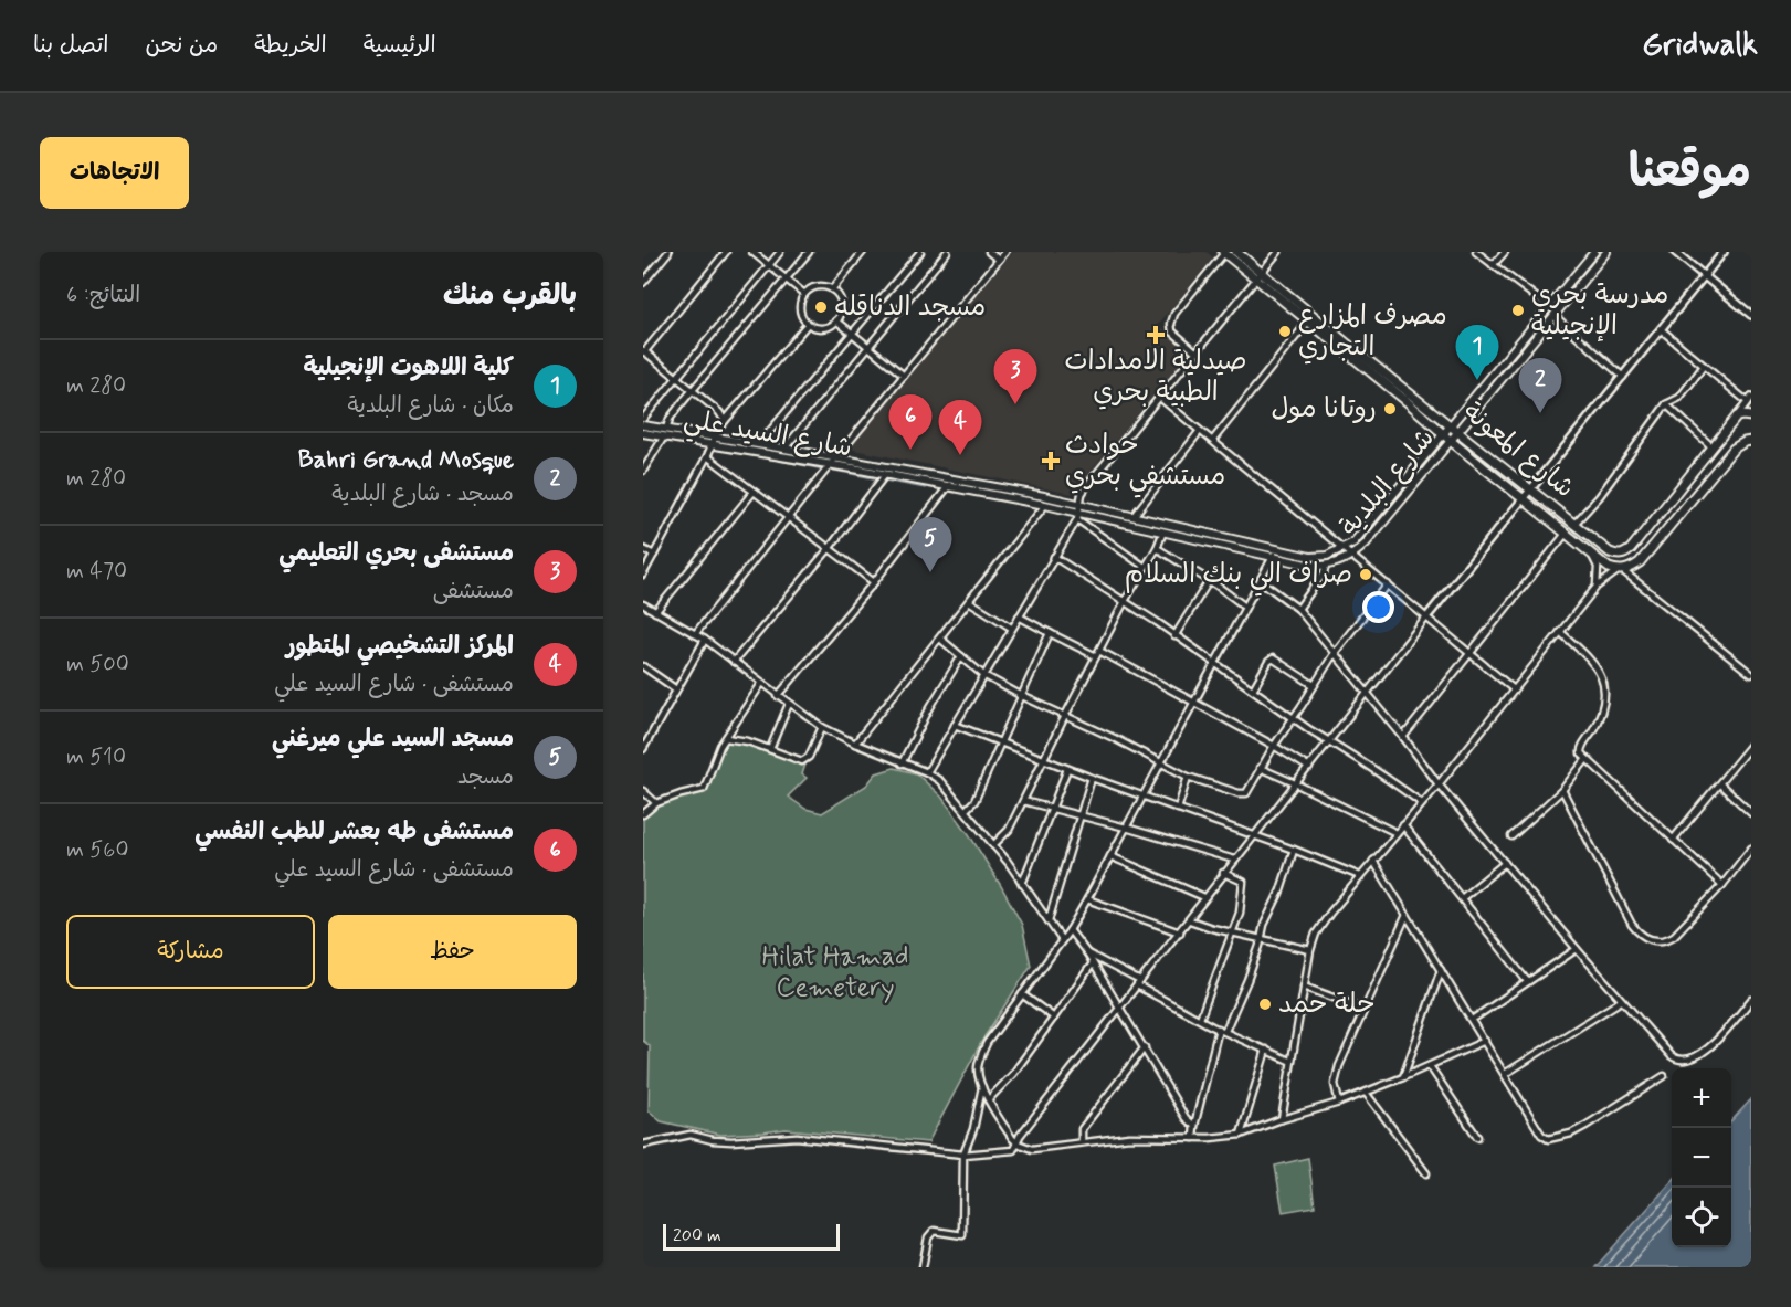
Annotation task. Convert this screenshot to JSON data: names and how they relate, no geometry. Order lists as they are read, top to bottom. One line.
{"streets":{"highway":["شارع المعونة"],"main road":["شارع السيد علي","شارع البلدية"]},"crossings":[["شارع السيد علي","شارع البلدية"],["شارع المعونة","شارع البلدية"]],"parks":["Hilat Hamad Cemetery"],"places":{"other":["مسجد الدناقله","مدرسة بحري الإنجيلية","مصرف المزارع التجاري","روتانا مول","صراف الي بنك السلام","حلة حمد"],"health":["صيدلية الامدادات الطبية بحري","حوادث مستشفي بحري"]},"scale_bar":"200 m","page":{"header":"Gridwalk","nav":["الرئيسية","الخريطة","من نحن","اتصل بنا"],"title":"موقعنا","buttons":["الاتجاهات",["حفظ","مشاركة"]],"heading":["بالقرب منك","النتائج: 6"],"pins":["1","3","2","6","4","5"],"list":[{"mark":"1","name":"كلية اللاهوت الإنجيلية","note":"مكان · شارع البلدية","value":"280 m"},{"mark":"2","name":"Bahri Grand Mosque","note":"مسجد · شارع البلدية","value":"280 m"},{"mark":"3","name":"مستشفى بحري التعليمي","note":"مستشفى","value":"470 m"},{"mark":"4","name":"المركز التشخيصي المتطور","note":"مستشفى · شارع السيد علي","value":"500 m"},{"mark":"5","name":"مسجد السيد علي ميرغني","note":"مسجد","value":"510 m"},{"mark":"6","name":"مستشفى طه بعشر للطب النفسي","note":"مستشفى · شارع السيد علي","value":"560 m"}],"map_buttons":["+","−"],"scale":"200 m"}}
